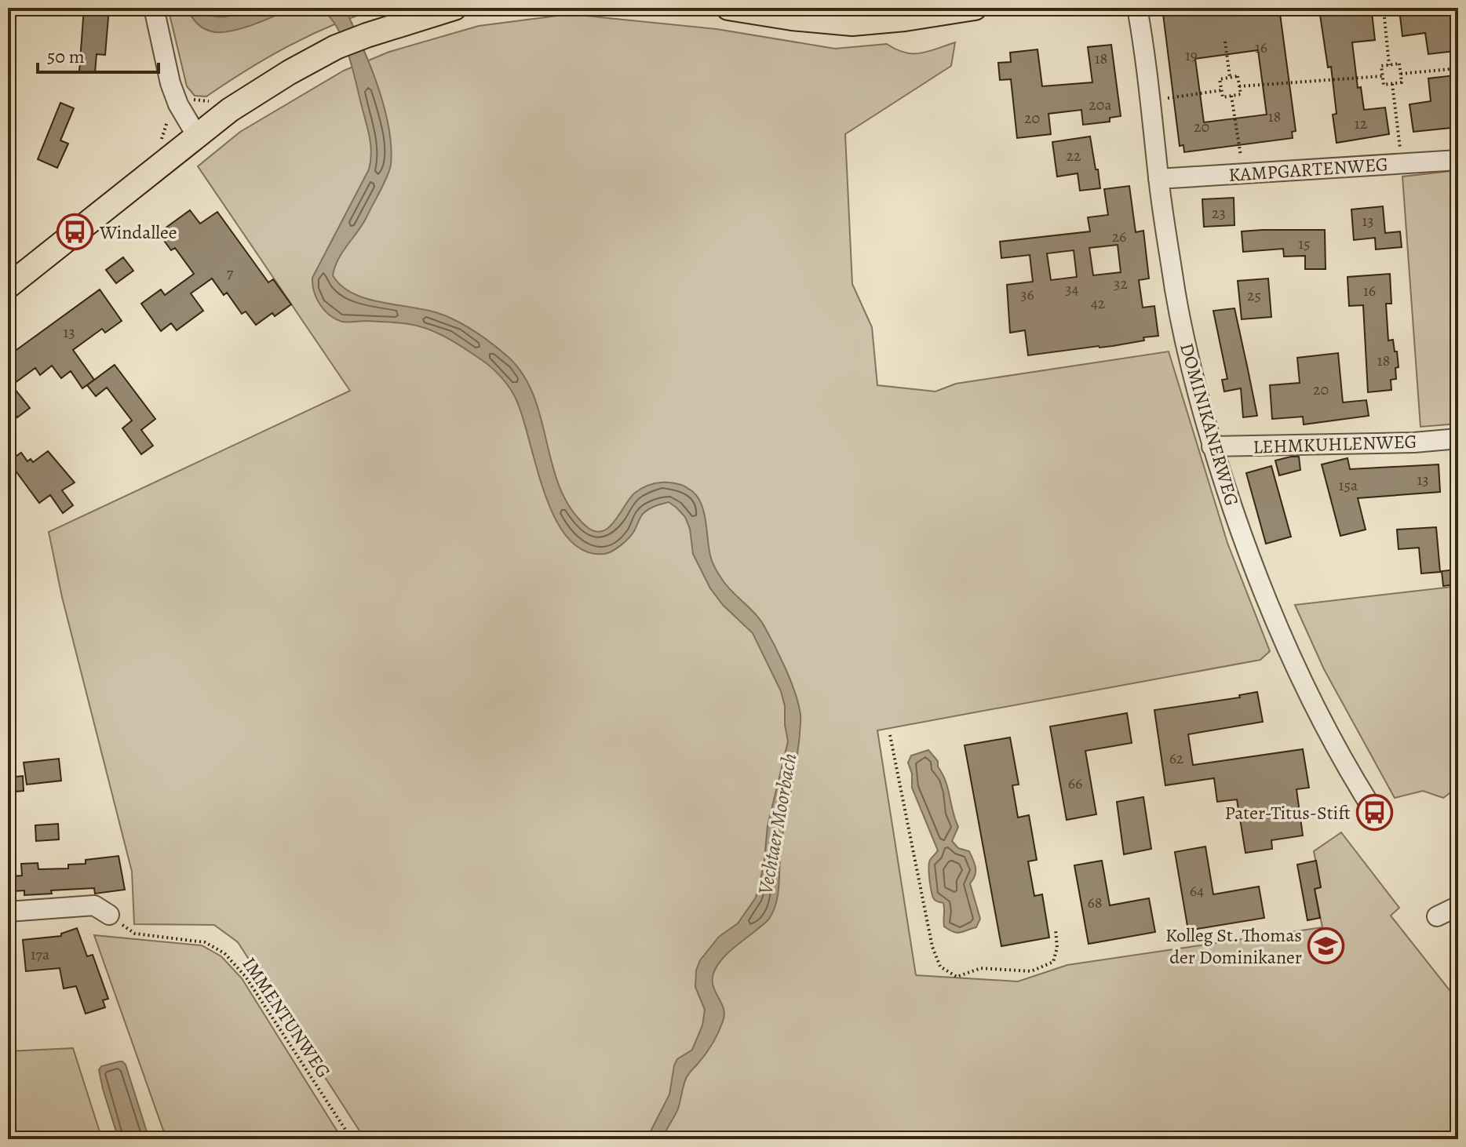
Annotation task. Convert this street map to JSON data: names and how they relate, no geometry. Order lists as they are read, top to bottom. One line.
{"streets":{"street":["KAMPGARTENWEG","DOMINIKANERWEG","LEHMKUHLENWEG"],"path":["IMMENTUNWEG"]},"crossings":[["KAMPGARTENWEG","DOMINIKANERWEG"],["DOMINIKANERWEG","LEHMKUHLENWEG"]],"water":["Vechtaer Moorbach"],"places":{"bus stop":["Windallee","Pater-Titus-Stift"],"school or university":["Kolleg St. Thomas der Dominikaner"]},"house_numbers":["16","19","18","20a","18","20","12","20","22","23","13","26","15","7","32","34","16","36","25","42","13","18","20","13","15a","62","66","64","68","17a"],"scale_bar":"50 m"}
